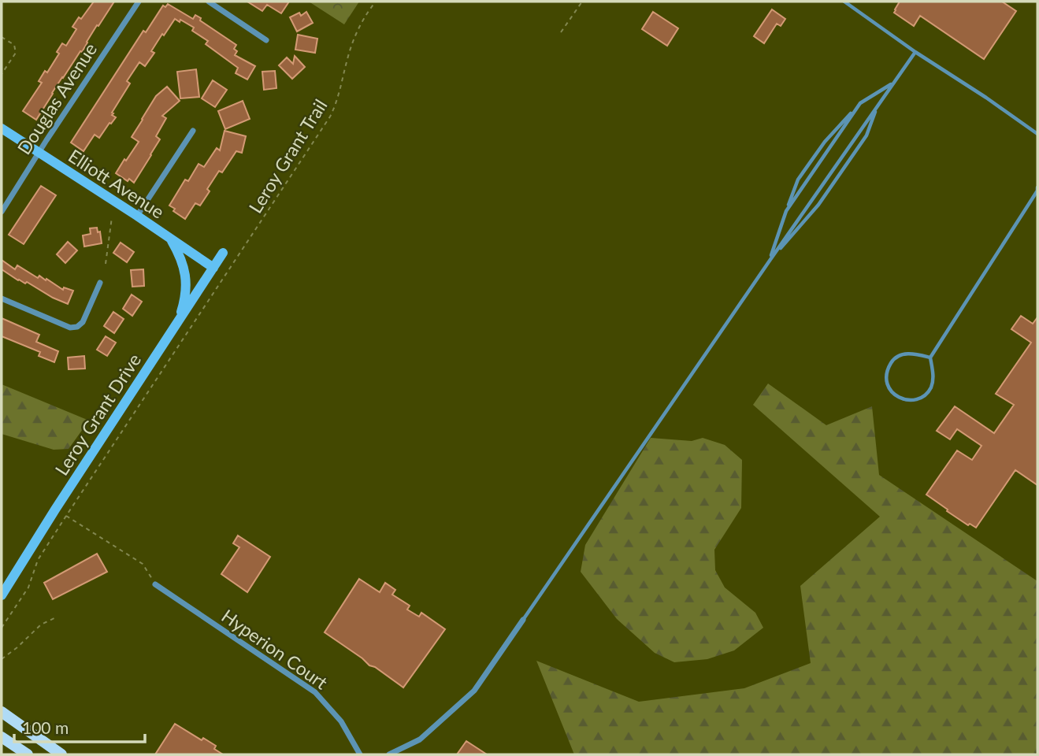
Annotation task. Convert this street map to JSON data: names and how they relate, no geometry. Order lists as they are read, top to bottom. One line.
{"streets":{"street":["Douglas Avenue","Elliott Avenue","Leroy Grant Drive","Hyperion Court"],"path":["Leroy Grant Trail"]},"crossings":[["Douglas Avenue","Elliott Avenue"],["Elliott Avenue","Leroy Grant Drive"]],"scale_bar":"100 m"}
